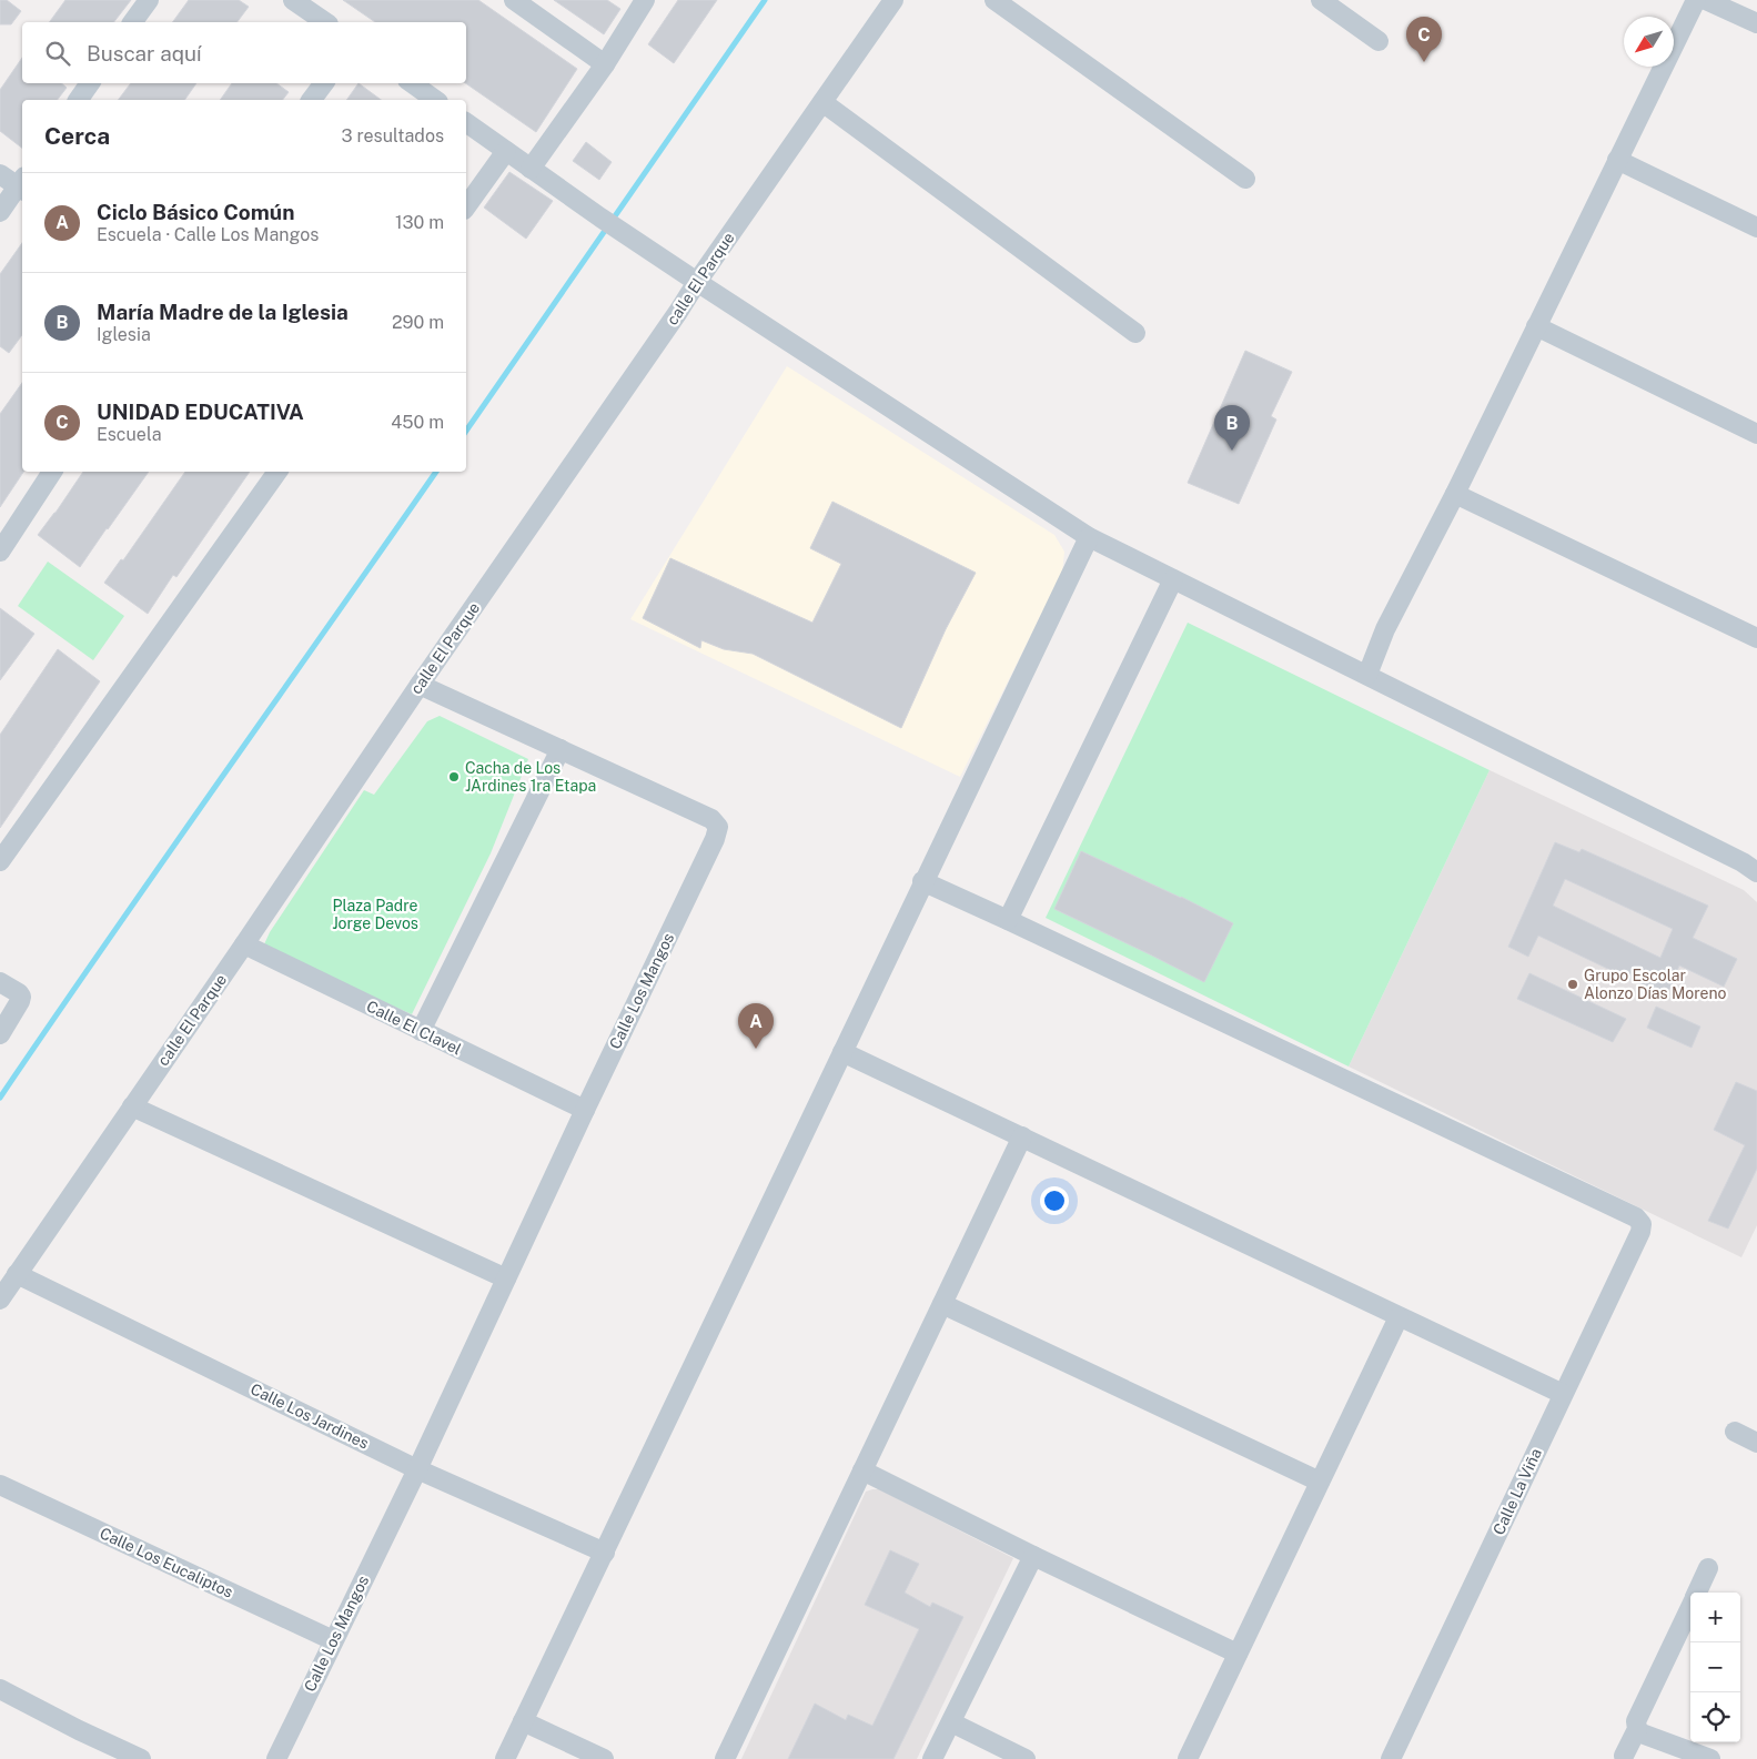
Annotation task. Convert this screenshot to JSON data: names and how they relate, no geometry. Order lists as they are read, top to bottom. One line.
{"streets":{"street":["calle El Parque","Calle Los Mangos","Calle El Clavel","Calle Los Jardines","Calle La Viña","Calle Los Eucaliptos"]},"crossings":[["calle El Parque","Calle Los Mangos"],["calle El Parque","Calle El Clavel"],["calle El Parque","Calle Los Jardines"],["Calle Los Mangos","Calle El Clavel"],["Calle Los Mangos","Calle Los Jardines"],["Calle Los Mangos","Calle Los Eucaliptos"]],"parks":["Plaza Padre Jorge Devos"],"places":["Cacha de Los JArdines 1ra Etapa","Grupo Escolar Alonzo Días Moreno"],"north":"bottom left","page":{"pins":["C","B","A"],"search":"Buscar aquí","heading":["Cerca","3 resultados"],"list":[{"mark":"A","name":"Ciclo Básico Común","note":"Escuela · Calle Los Mangos","value":"130 m"},{"mark":"B","name":"María Madre de la Iglesia","note":"Iglesia","value":"290 m"},{"mark":"C","name":"UNIDAD EDUCATIVA","note":"Escuela","value":"450 m"}],"map_buttons":["+","−"]}}
